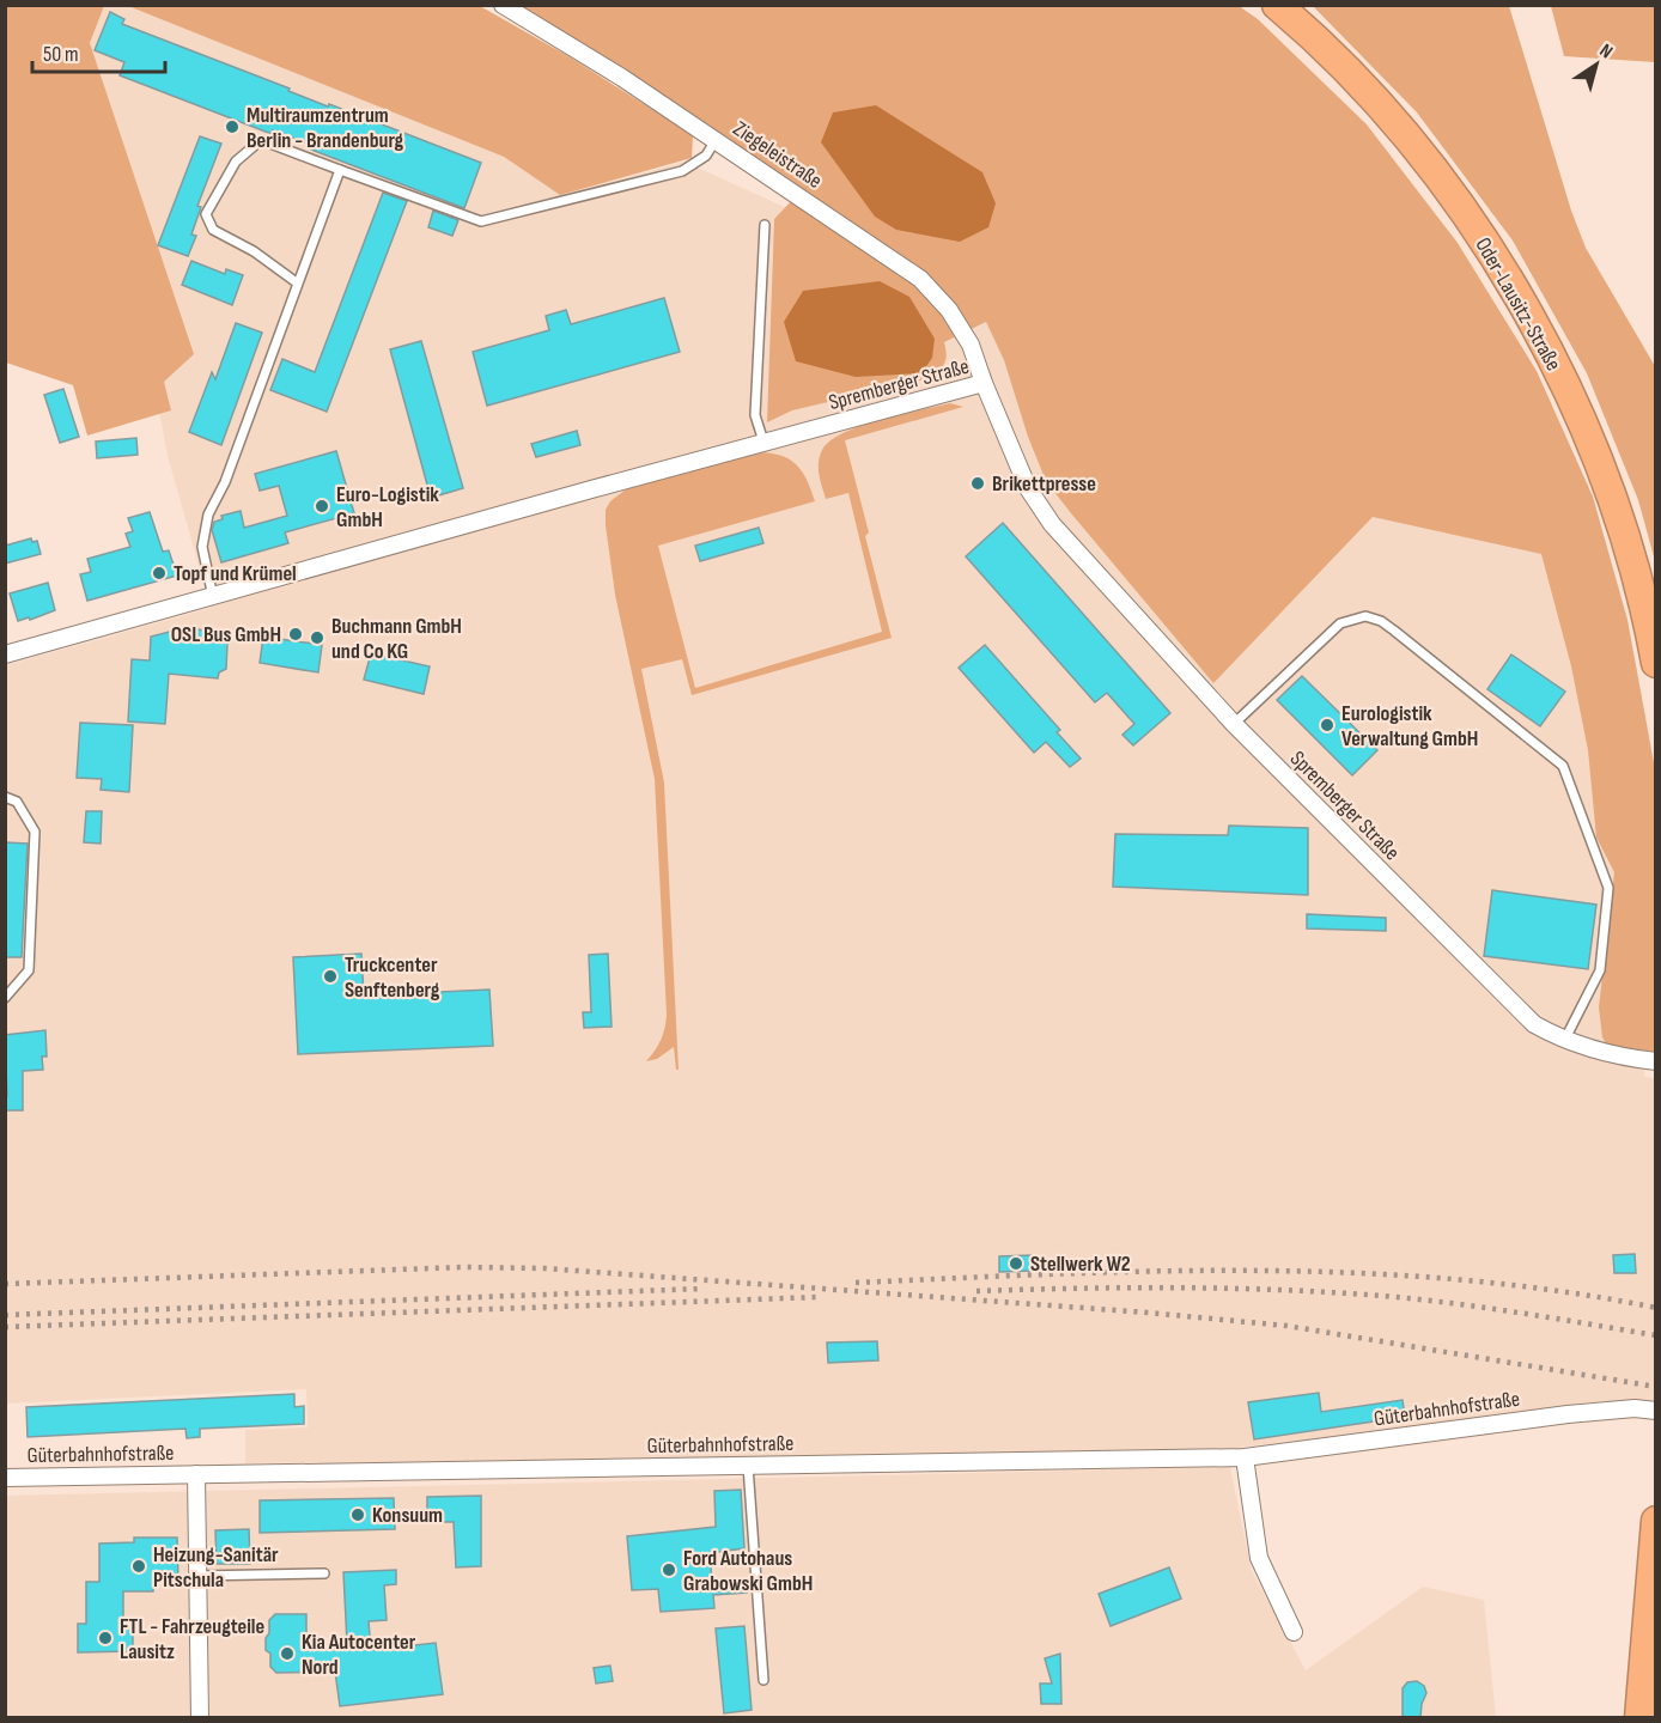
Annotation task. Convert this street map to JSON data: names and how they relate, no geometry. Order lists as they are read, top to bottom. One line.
{"streets":{"highway":["Oder-Lausitz-Straße"],"street":["Ziegeleistraße","Spremberger Straße","Güterbahnhofstraße"]},"crossings":[["Ziegeleistraße","Spremberger Straße"]],"places":["Multiraumzentrum Berlin - Brandenburg","Brikettpresse","Euro-Logistik GmbH","Topf und Krümel","OSL Bus GmbH","Buchmann GmbH und Co KG","Eurologistik Verwaltung GmbH","Truckcenter Senftenberg","Stellwerk W2","Konsuum","Heizung-Sanitär Pitschula","Ford Autohaus Grabowski GmbH","FTL - Fahrzeugteile Lausitz","Kia Autocenter Nord"],"scale_bar":"50 m","north":"top right"}
